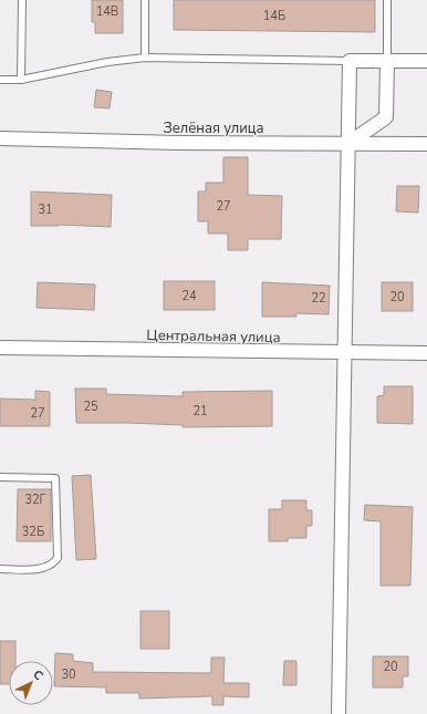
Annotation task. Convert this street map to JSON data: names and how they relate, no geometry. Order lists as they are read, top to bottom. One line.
{"streets":{"street":["Зелёная улица","Центральная улица"]},"house_numbers":["14В","14Б","27","31","24","20","22","25","21","27","32Г","32Б","20","30"],"north":"top right"}
